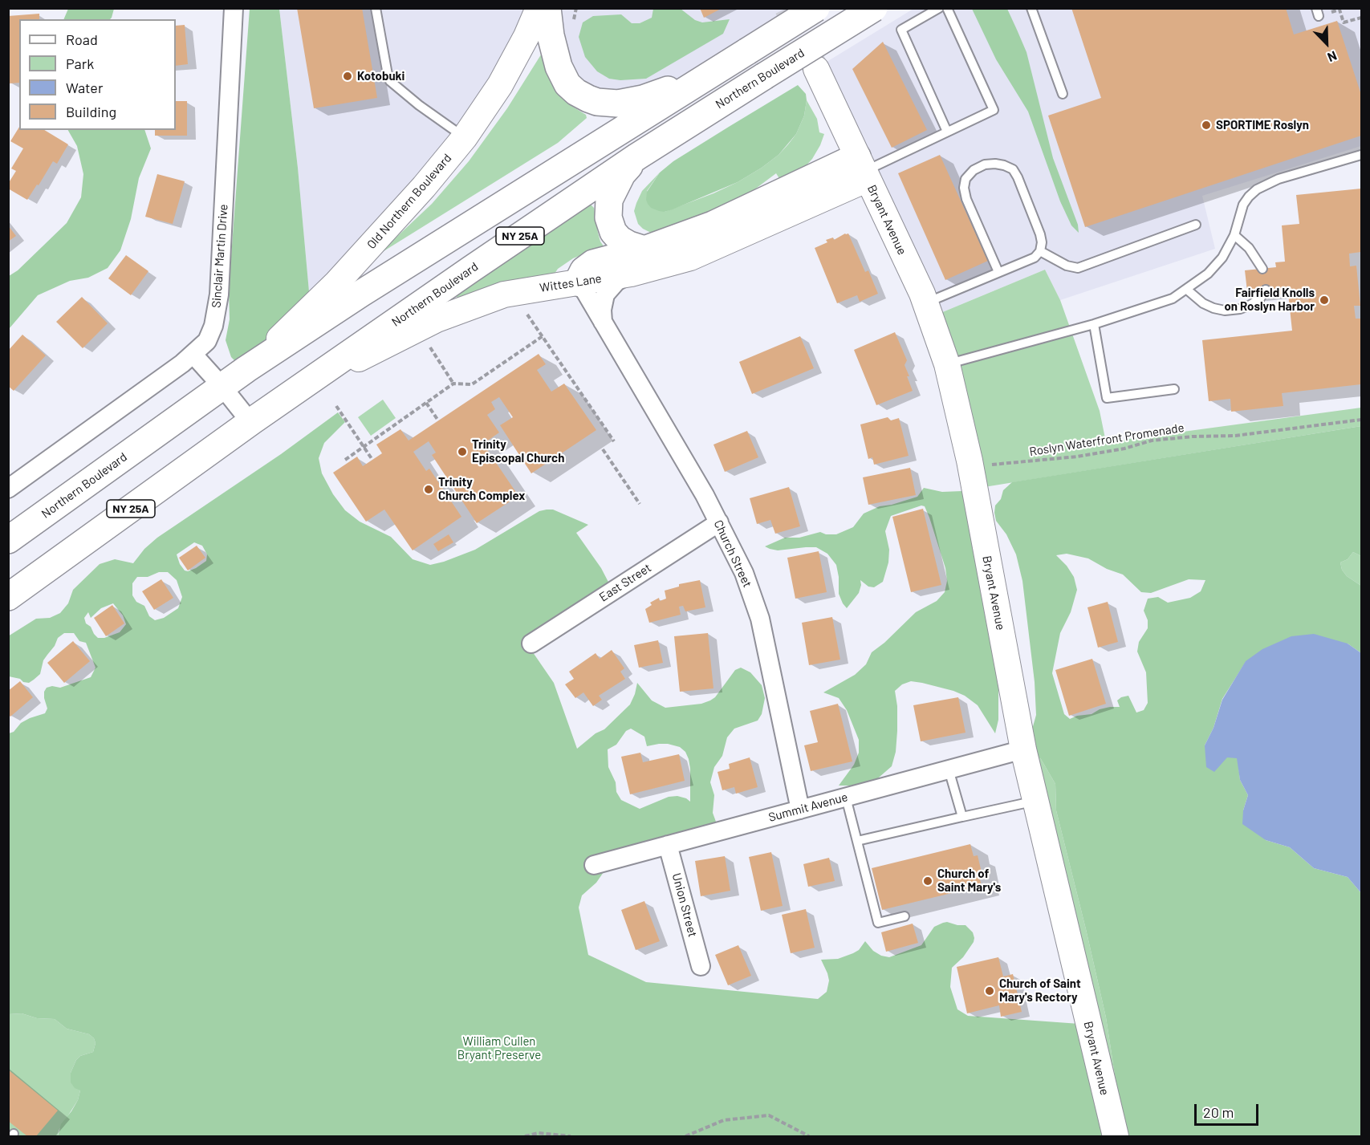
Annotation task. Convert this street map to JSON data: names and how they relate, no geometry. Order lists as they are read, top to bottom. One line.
{"streets":{"main road":["Northern Boulevard","Old Northern Boulevard","Bryant Avenue","NY 25A","Wittes Lane"],"street":["Sinclair Martin Drive","Church Street","East Street","Summit Avenue","Union Street"],"path":["Roslyn Waterfront Promenade"]},"crossings":[["Northern Boulevard","Old Northern Boulevard"],["Northern Boulevard","Wittes Lane"],["Bryant Avenue","Wittes Lane"],["Bryant Avenue","Roslyn Waterfront Promenade"],["Bryant Avenue","Summit Avenue"],["Wittes Lane","Church Street"],["Church Street","East Street"],["Church Street","Summit Avenue"],["Summit Avenue","Union Street"]],"parks":["William Cullen Bryant Preserve"],"places":["Kotobuki","SPORTIME Roslyn","Fairfield Knolls on Roslyn Harbor","Trinity Episcopal Church","Trinity Church Complex","Church of Saint Mary's","Church of Saint Mary's Rectory"],"legend":["Road","Park","Water","Building"],"scale_bar":"20 m","north":"bottom right"}
